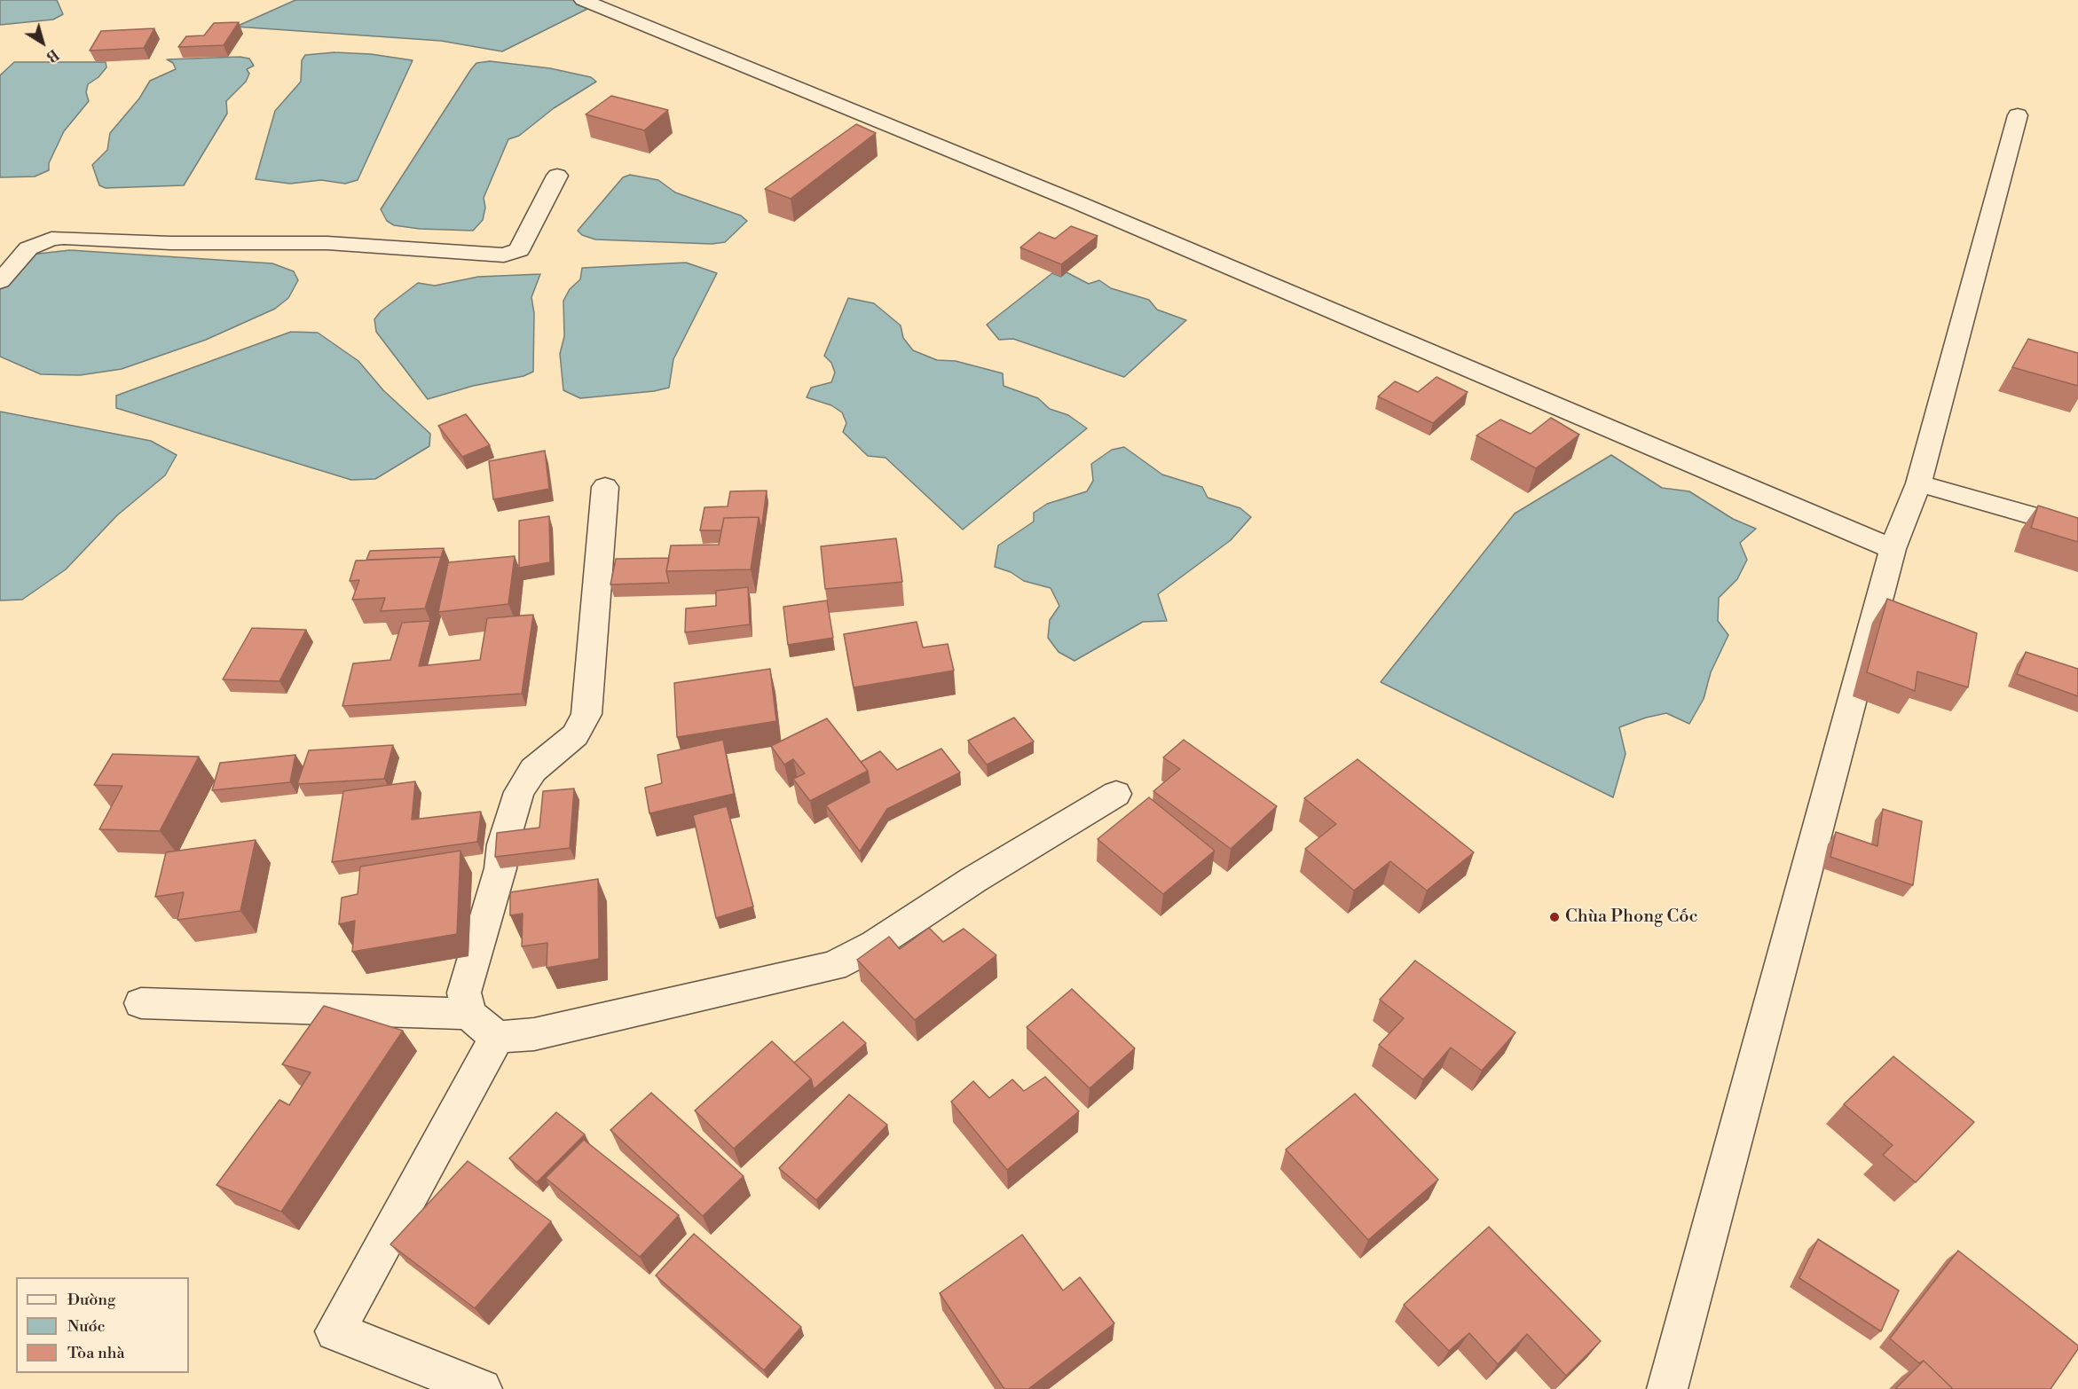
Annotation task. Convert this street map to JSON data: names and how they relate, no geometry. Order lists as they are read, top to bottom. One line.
{"places":["Chùa Phong Cốc"],"legend":["Đường","Nước","Tòa nhà"],"north":"bottom right"}
